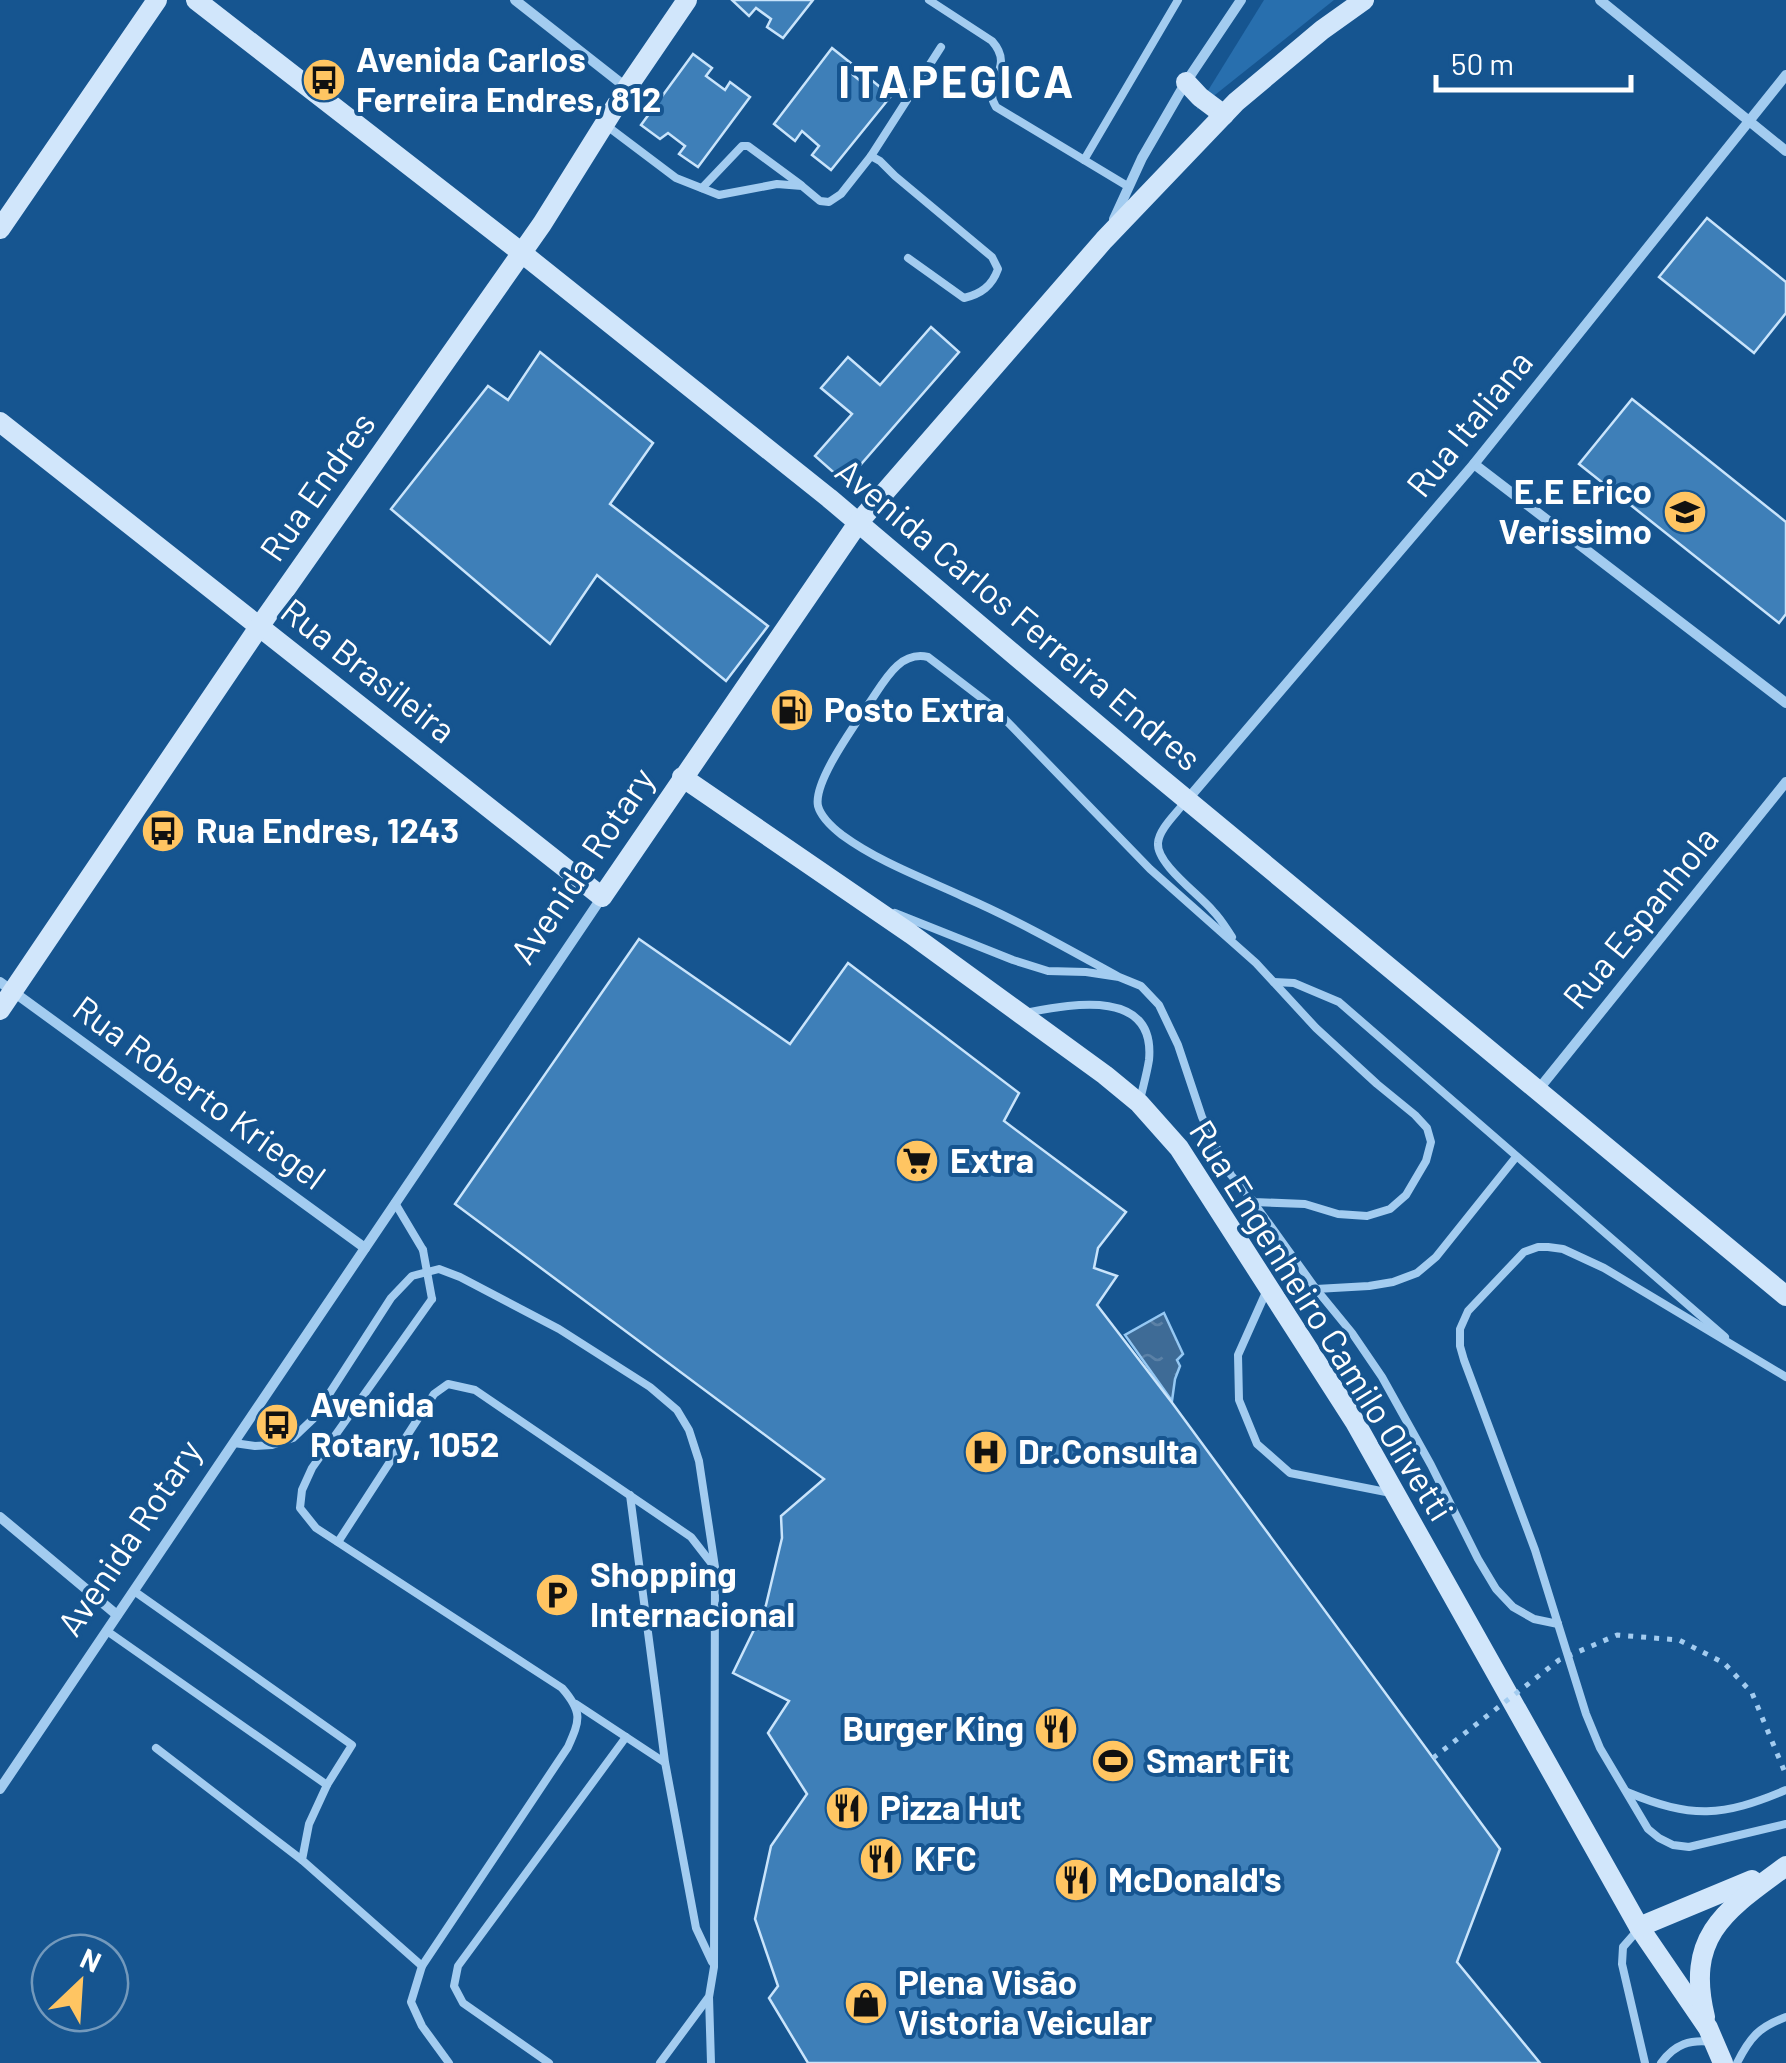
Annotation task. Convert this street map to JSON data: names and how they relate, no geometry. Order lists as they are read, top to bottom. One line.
{"streets":{"street":["Rua Italiana","Rua Endres","Avenida Carlos Ferreira Endres","Rua Brasileira","Avenida Rotary","Rua Espanhola","Rua Roberto Kriegel","Rua Engenheiro Camilo Olivetti"]},"crossings":[["Rua Italiana","Avenida Carlos Ferreira Endres"],["Rua Endres","Avenida Carlos Ferreira Endres"],["Rua Endres","Rua Brasileira"],["Rua Endres","Rua Roberto Kriegel"],["Avenida Carlos Ferreira Endres","Avenida Rotary"],["Avenida Carlos Ferreira Endres","Rua Espanhola"],["Rua Brasileira","Avenida Rotary"],["Avenida Rotary","Rua Roberto Kriegel"],["Avenida Rotary","Rua Engenheiro Camilo Olivetti"]],"districts":["ITAPEGICA"],"places":{"bus stop":["Avenida Carlos Ferreira Endres, 812","Rua Endres, 1243","Avenida Rotary, 1052"],"school or university":["E.E Erico Verissimo"],"fuel station":["Posto Extra"],"supermarket":["Extra"],"hospital":["Dr.Consulta"],"parking":["Shopping Internacional"],"restaurant":["Burger King","Pizza Hut","KFC","McDonald's"],"sports":["Smart Fit"],"shop":["Plena Visão Vistoria Veicular"]},"scale_bar":"50 m","north":"top right"}
